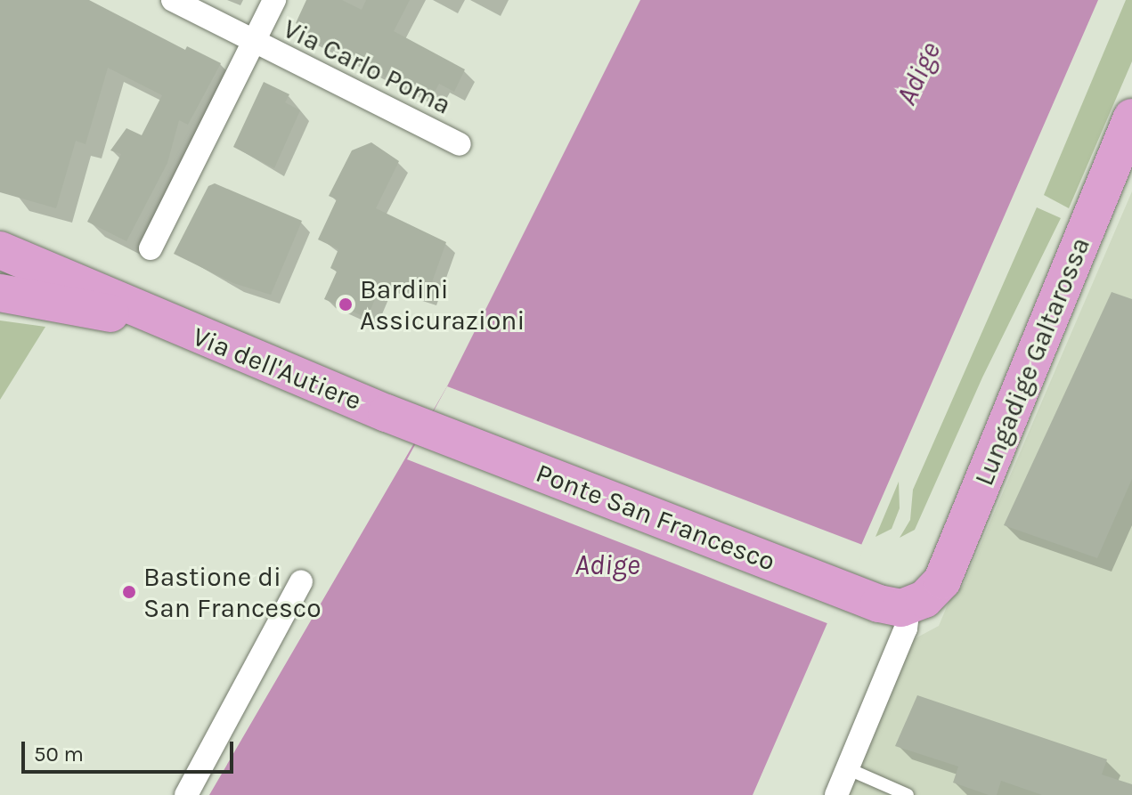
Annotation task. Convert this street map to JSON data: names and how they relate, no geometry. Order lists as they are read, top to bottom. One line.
{"streets":{"main road":["Lungadige Galtarossa","Via dell'Autiere","Ponte San Francesco"],"street":["Via Carlo Poma"]},"crossings":[["Lungadige Galtarossa","Ponte San Francesco"],["Via dell'Autiere","Ponte San Francesco"]],"water":["Adige"],"places":["Bardini Assicurazioni","Bastione di San Francesco"],"scale_bar":"50 m"}
